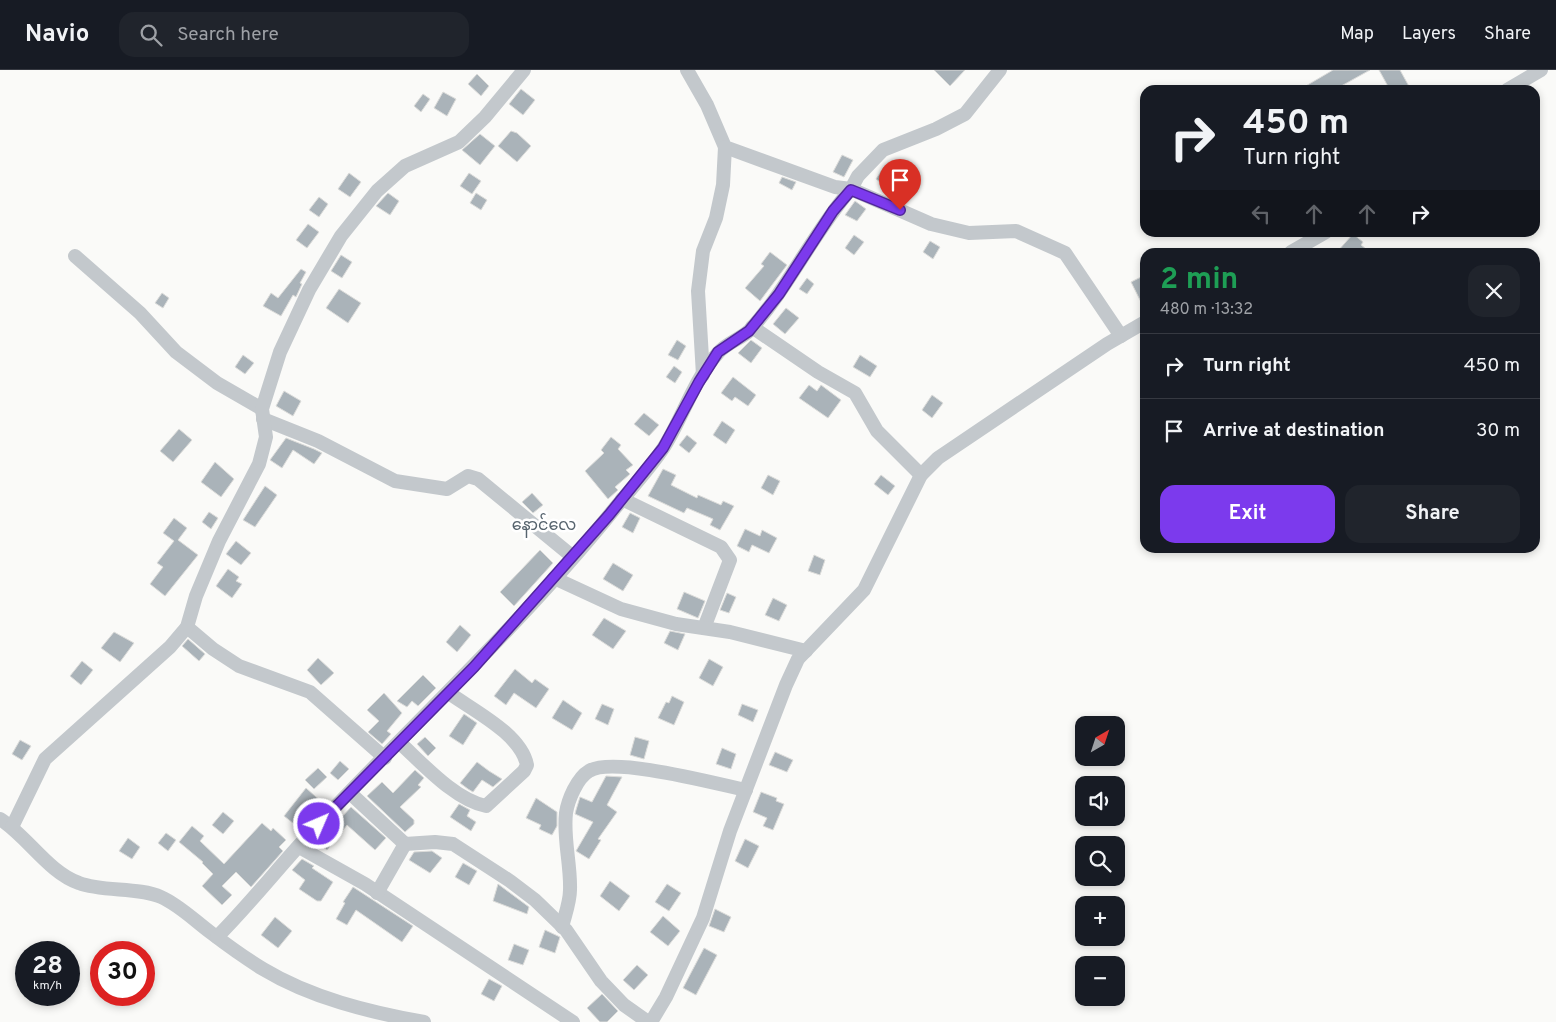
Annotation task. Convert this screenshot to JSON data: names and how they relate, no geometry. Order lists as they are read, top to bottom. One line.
{"districts":["နောင်လေ"],"north":"top right","page":{"header":"Navio","search":"Search here","nav":["Map","Layers","Share"],"turn":["450 m","Turn right"],"heading":["2 min","480 m · 13:32"],"list":[{"name":"Turn right","value":"450 m"},{"name":"Arrive at destination","value":"30 m"}],"buttons":["Exit","Share"],"map_buttons":["+","−"],"speed":"28 km/h","limit":"30"}}
